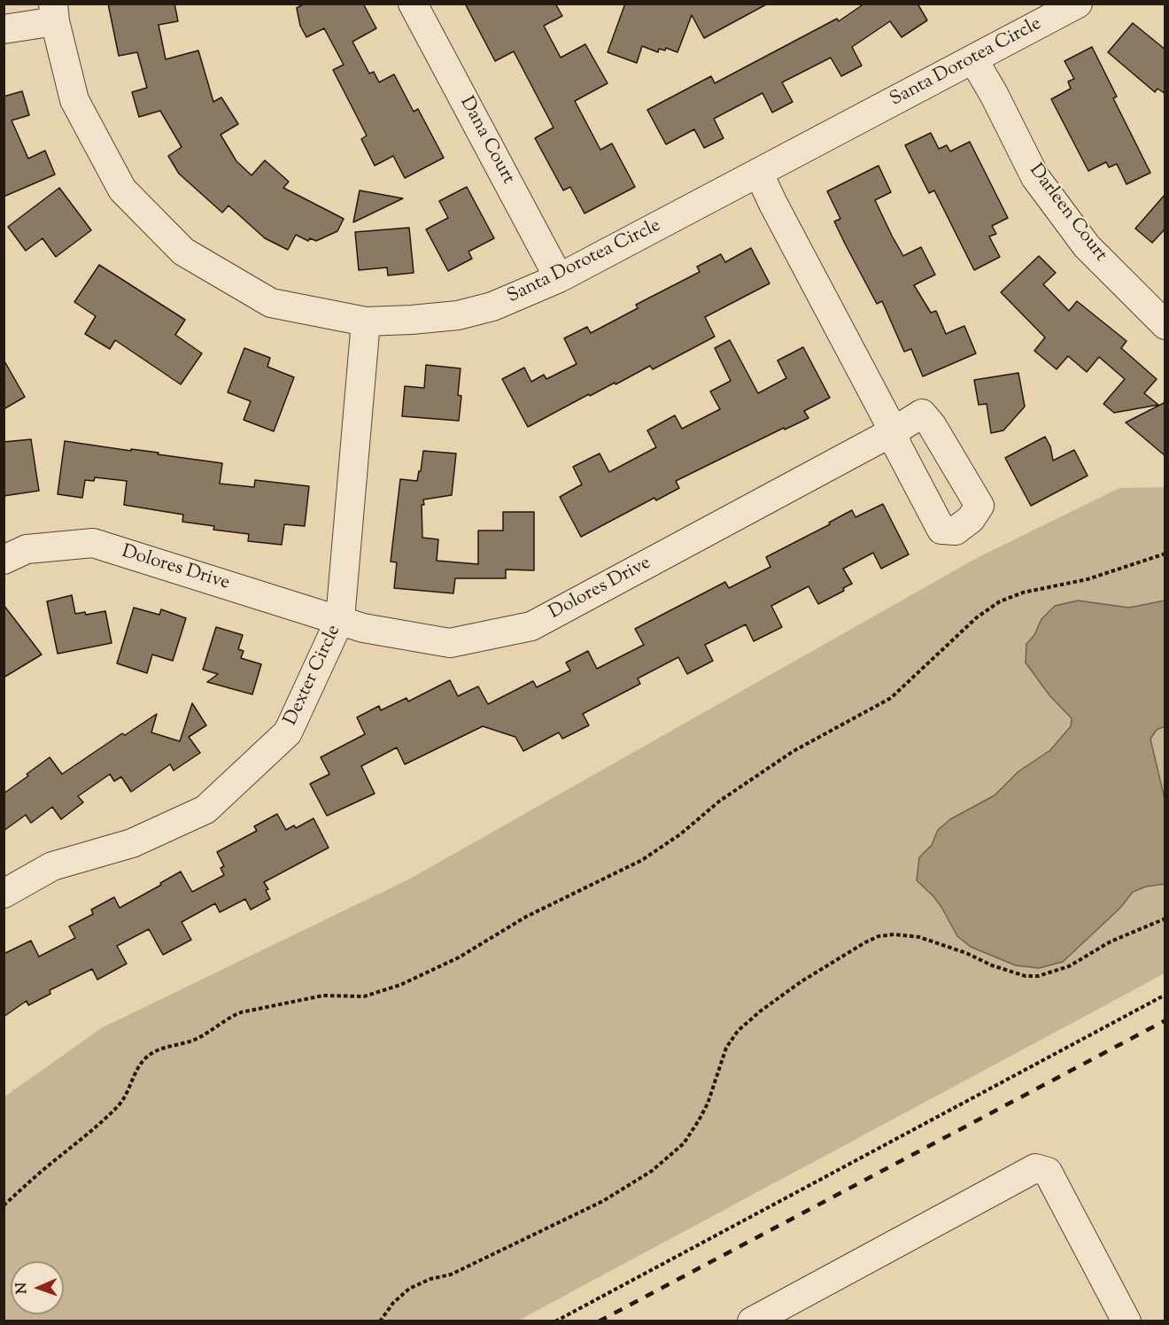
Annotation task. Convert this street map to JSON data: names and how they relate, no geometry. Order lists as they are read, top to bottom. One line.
{"streets":{"street":["Santa Dorotea Circle","Dana Court","Darleen Court","Dolores Drive","Dexter Circle"]},"crossings":[["Santa Dorotea Circle","Dana Court"],["Santa Dorotea Circle","Darleen Court"],["Santa Dorotea Circle","Dolores Drive"],["Santa Dorotea Circle","Dexter Circle"],["Dolores Drive","Dexter Circle"]],"north":"left"}
